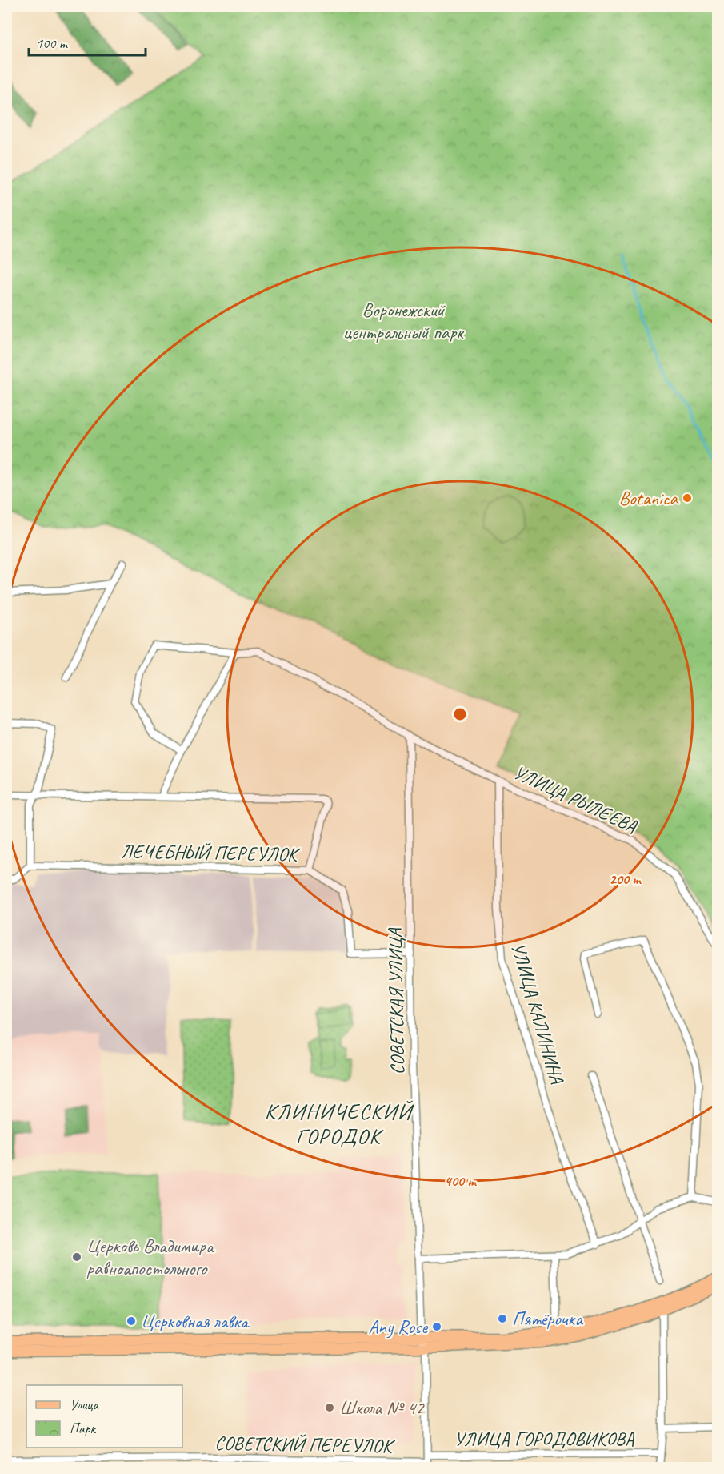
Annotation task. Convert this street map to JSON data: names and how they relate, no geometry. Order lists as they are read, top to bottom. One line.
{"streets":{"street":["УЛИЦА РЫЛЕЕВА","ЛЕЧЕБНЫЙ ПЕРЕУЛОК","СОВЕТСКАЯ УЛИЦА","УЛИЦА КАЛИНИНА","УЛИЦА ГОРОДОВИКОВА","СОВЕТСКИЙ ПЕРЕУЛОК"]},"crossings":[["УЛИЦА РЫЛЕЕВА","СОВЕТСКАЯ УЛИЦА"],["УЛИЦА РЫЛЕЕВА","УЛИЦА КАЛИНИНА"],["ЛЕЧЕБНЫЙ ПЕРЕУЛОК","СОВЕТСКАЯ УЛИЦА"],["СОВЕТСКАЯ УЛИЦА","УЛИЦА ГОРОДОВИКОВА"],["СОВЕТСКАЯ УЛИЦА","СОВЕТСКИЙ ПЕРЕУЛОК"],["УЛИЦА ГОРОДОВИКОВА","СОВЕТСКИЙ ПЕРЕУЛОК"]],"districts":["КЛИНИЧЕСКИЙ ГОРОДОК"],"parks":["Воронежский центральный парк"],"places":["Botanica","Церковь Владимира равноапостольного","Пятёрочка","Церковная лавка","Any Rose","Школа № 42"],"legend":["Улица","Парк"],"scale_bar":"100 m","rings":["200 m","400 m"]}
